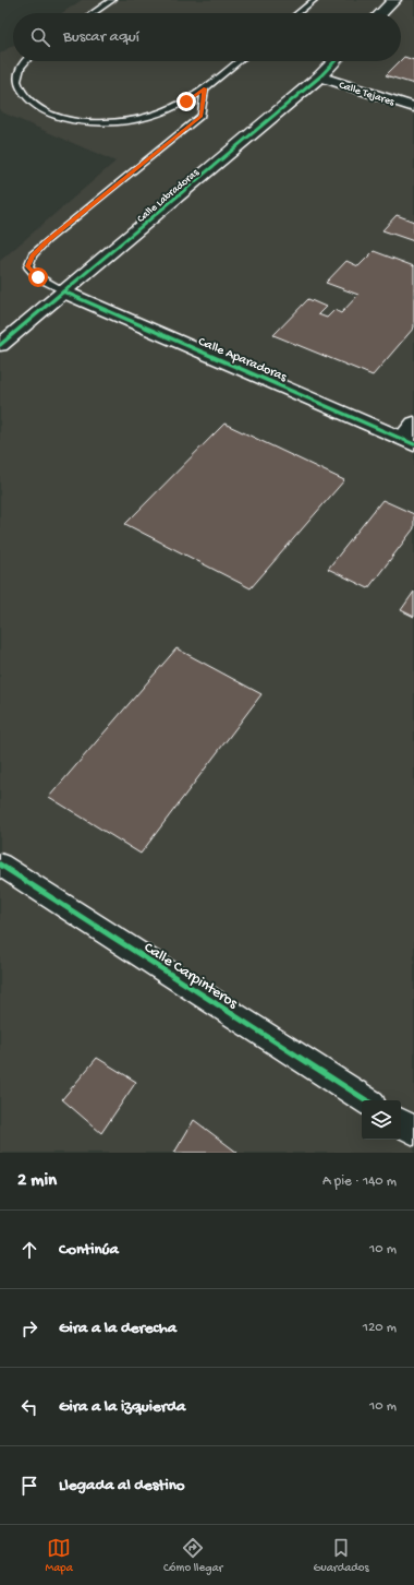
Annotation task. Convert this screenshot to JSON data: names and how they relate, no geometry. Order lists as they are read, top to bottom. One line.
{"streets":{"street":["Calle Tejares","Calle Labradoras","Calle Aparadoras","Calle Carpinteros"]},"crossings":[["Calle Tejares","Calle Labradoras"],["Calle Labradoras","Calle Aparadoras"]],"page":{"search":"Buscar aquí","heading":["2 min","A pie · 140 m"],"list":[["Continúa","10 m"],["Gira a la derecha","120 m"],["Gira a la izquierda","10 m"],"Llegada al destino"],"nav":["Mapa","Cómo llegar","Guardados"]}}
